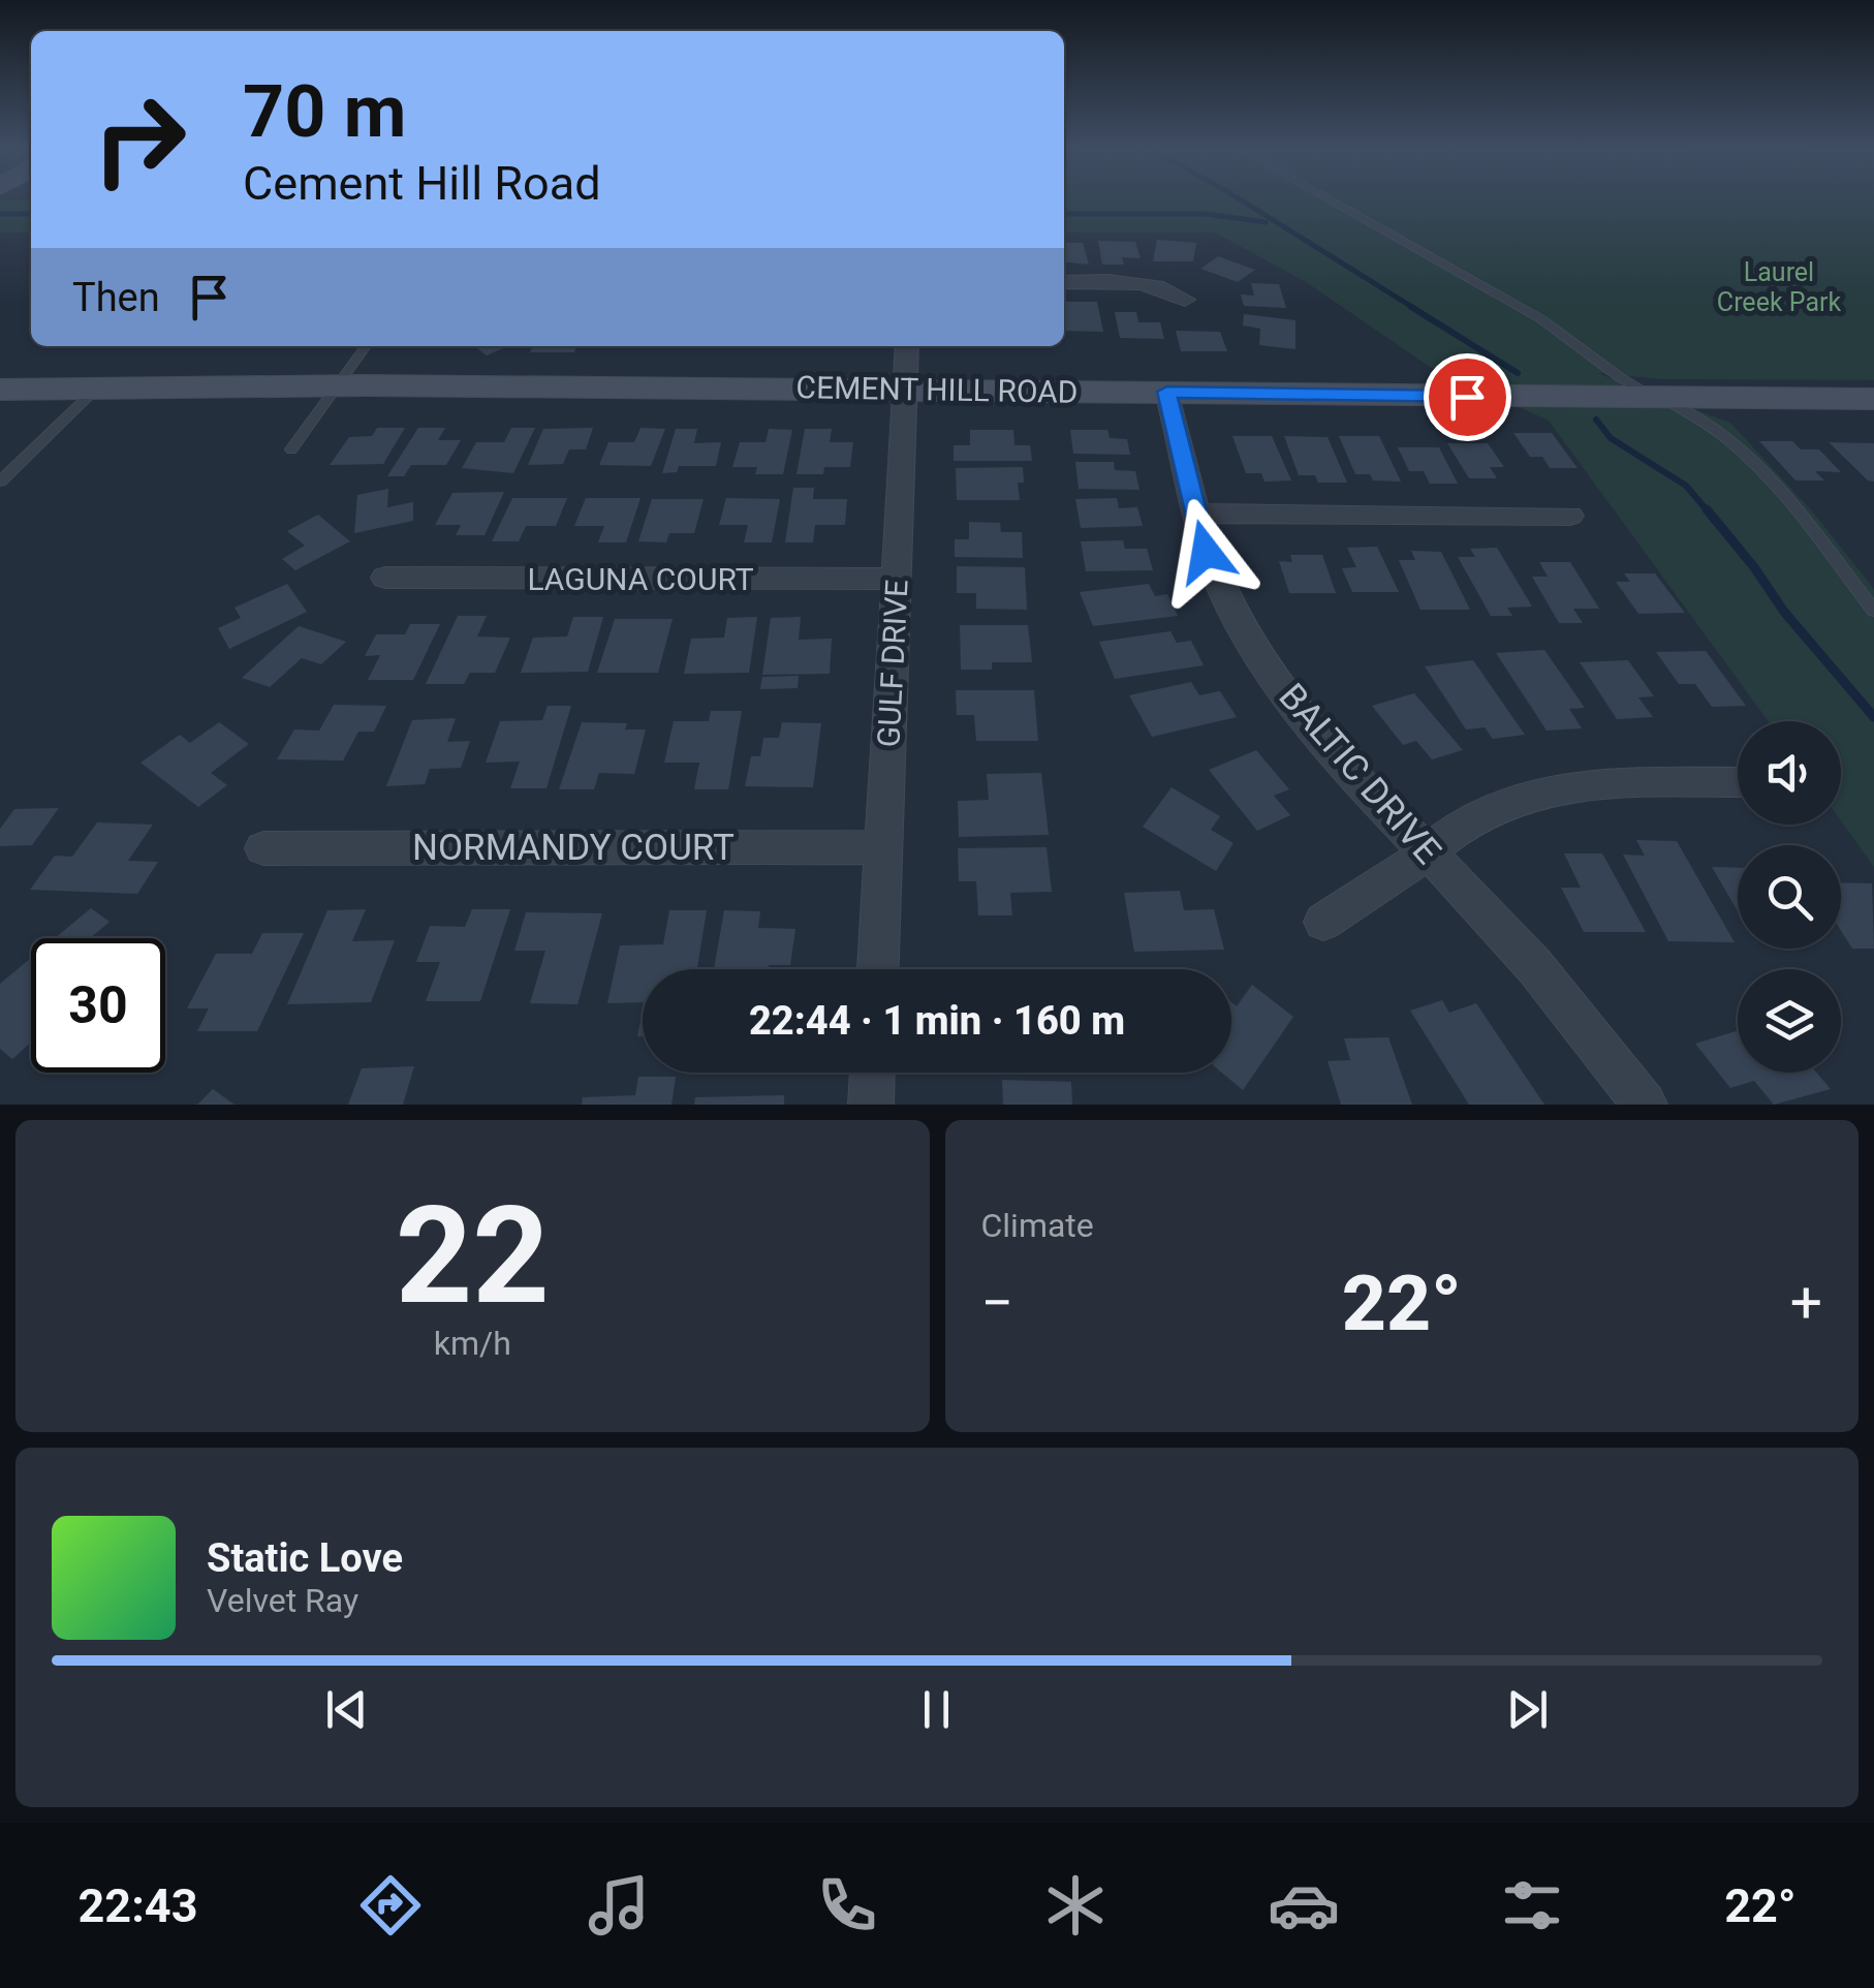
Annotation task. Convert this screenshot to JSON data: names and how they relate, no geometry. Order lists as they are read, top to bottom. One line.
{"streets":{"street":["CEMENT HILL ROAD","LAGUNA COURT","GULF DRIVE","BALTIC DRIVE","NORMANDY COURT"]},"crossings":[["CEMENT HILL ROAD","GULF DRIVE"],["CEMENT HILL ROAD","BALTIC DRIVE"],["LAGUNA COURT","GULF DRIVE"],["GULF DRIVE","NORMANDY COURT"]],"parks":["Laurel Creek Park"],"page":{"turn":["70 m","Cement Hill Road"],"then":"Then","limit":"30","trip":"22:44 · 1 min · 160 m","tile":[["22","km/h"],"Climate"],"heat":["−","22°","+"],"song":["Static Love","Velvet Ray"],"tabs":["22:43","22°"]}}
